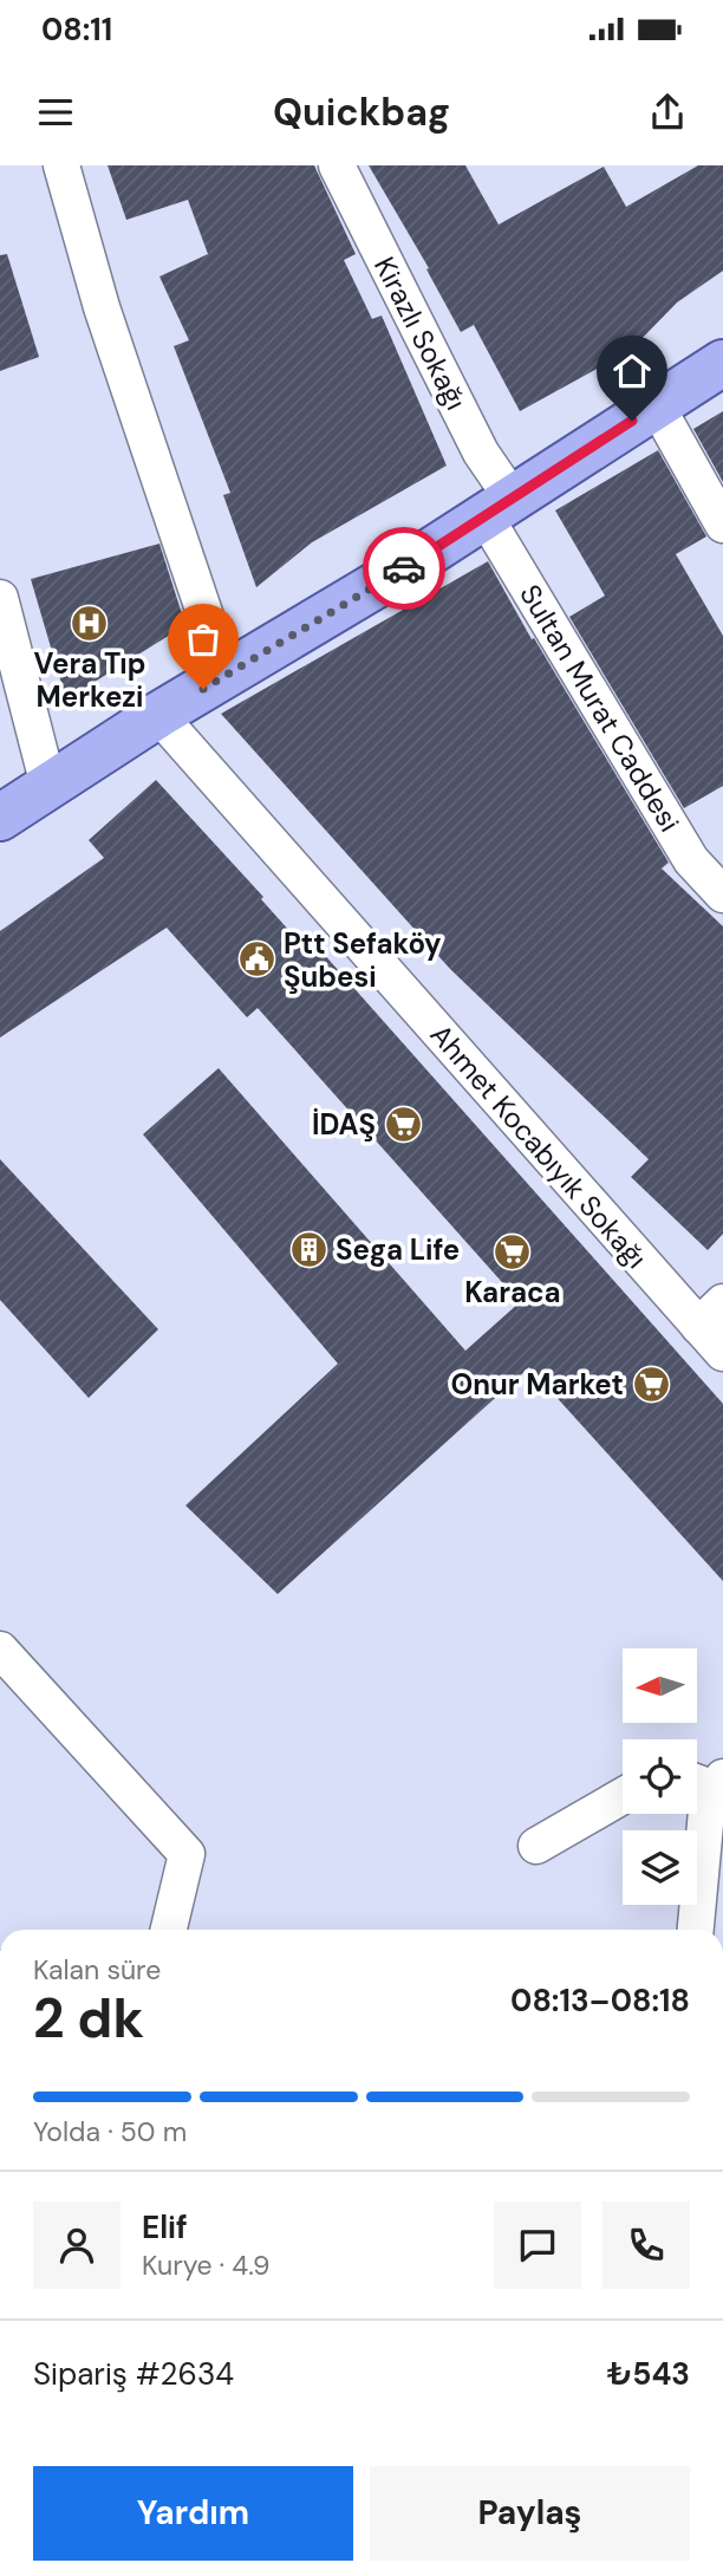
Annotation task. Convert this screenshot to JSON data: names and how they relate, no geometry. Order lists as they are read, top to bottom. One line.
{"streets":{"street":["Kirazlı Sokağı","Sultan Murat Caddesi","Ahmet Kocabıyık Sokağı"]},"crossings":[["Kirazlı Sokağı","Sultan Murat Caddesi"]],"places":{"hospital":["Vera Tıp Merkezi"],"public building":["Ptt Sefaköy Şubesi"],"supermarket":["İDAŞ","Karaca","Onur Market"],"building":["Sega Life"]},"north":"left","page":{"status":"08:11","header":"Quickbag","heading":["2 dk","Kalan süre","08:13–08:18"],"panel":["Elif","Kurye · 4.9","Sipariş #2634","₺543"],"bar":"Yolda · 50 m","buttons":["Yardım","Paylaş"]}}
